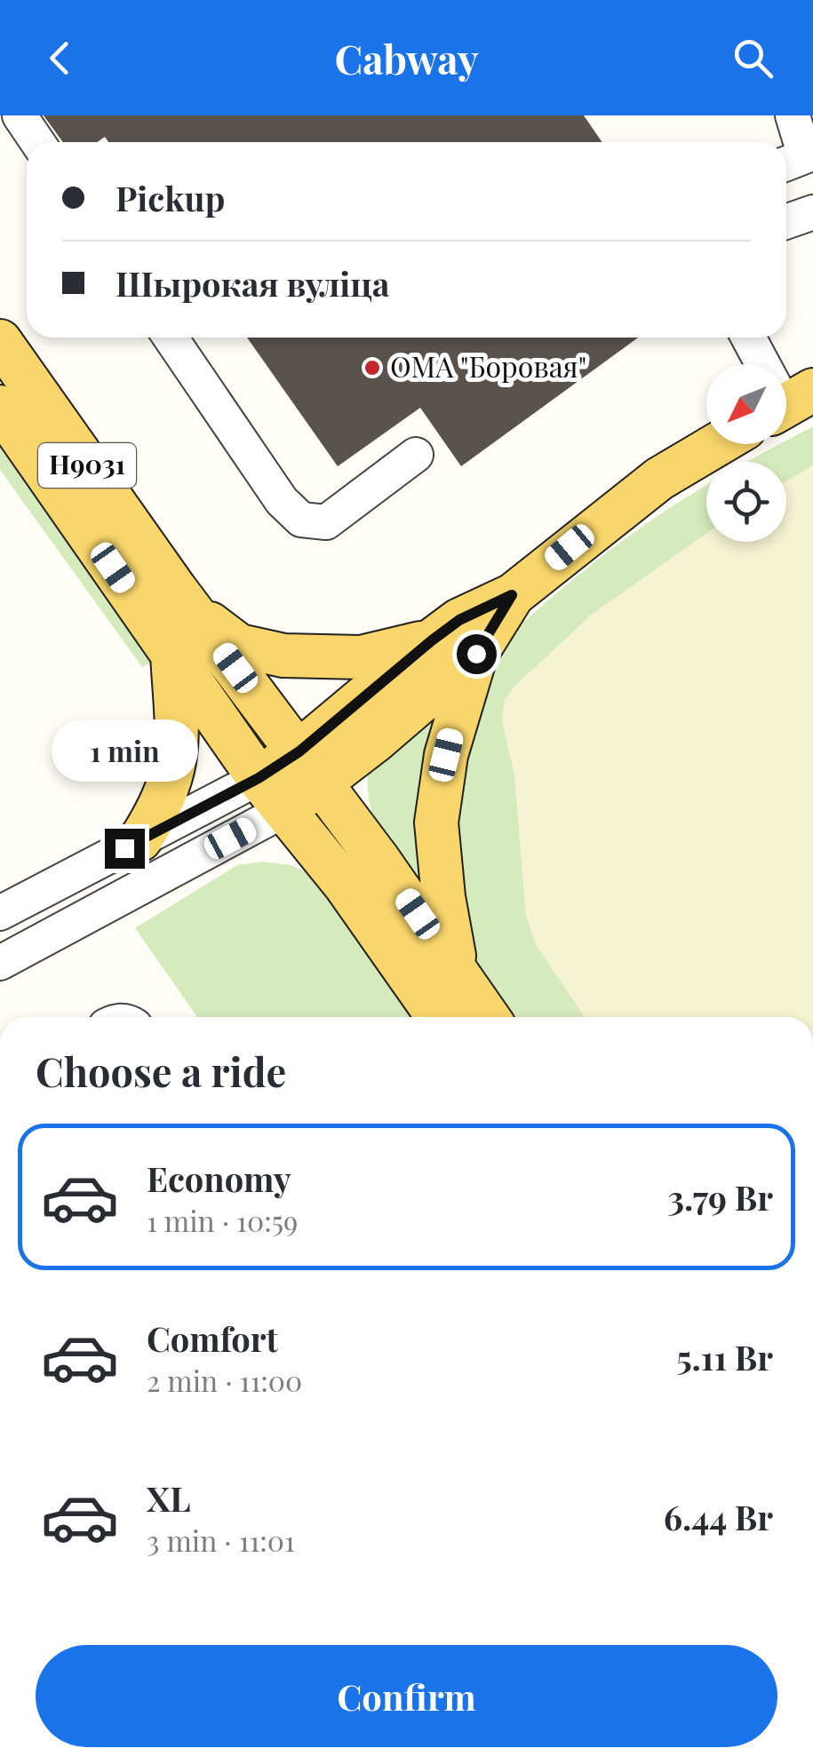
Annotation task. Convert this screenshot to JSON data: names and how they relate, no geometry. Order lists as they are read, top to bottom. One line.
{"streets":{"main road":["Н9031"]},"places":["ОМА \"Боровая\""],"north":"bottom left","page":{"header":"Cabway","banner":["Pickup","Шырокая вуліца"],"bubble":"1 min","heading":"Choose a ride","list":[{"name":"Economy","note":"1 min · 10:59","value":"3.79 Br"},{"name":"Comfort","note":"2 min · 11:00","value":"5.11 Br"},{"name":"XL","note":"3 min · 11:01","value":"6.44 Br"}],"buttons":"Confirm"}}
